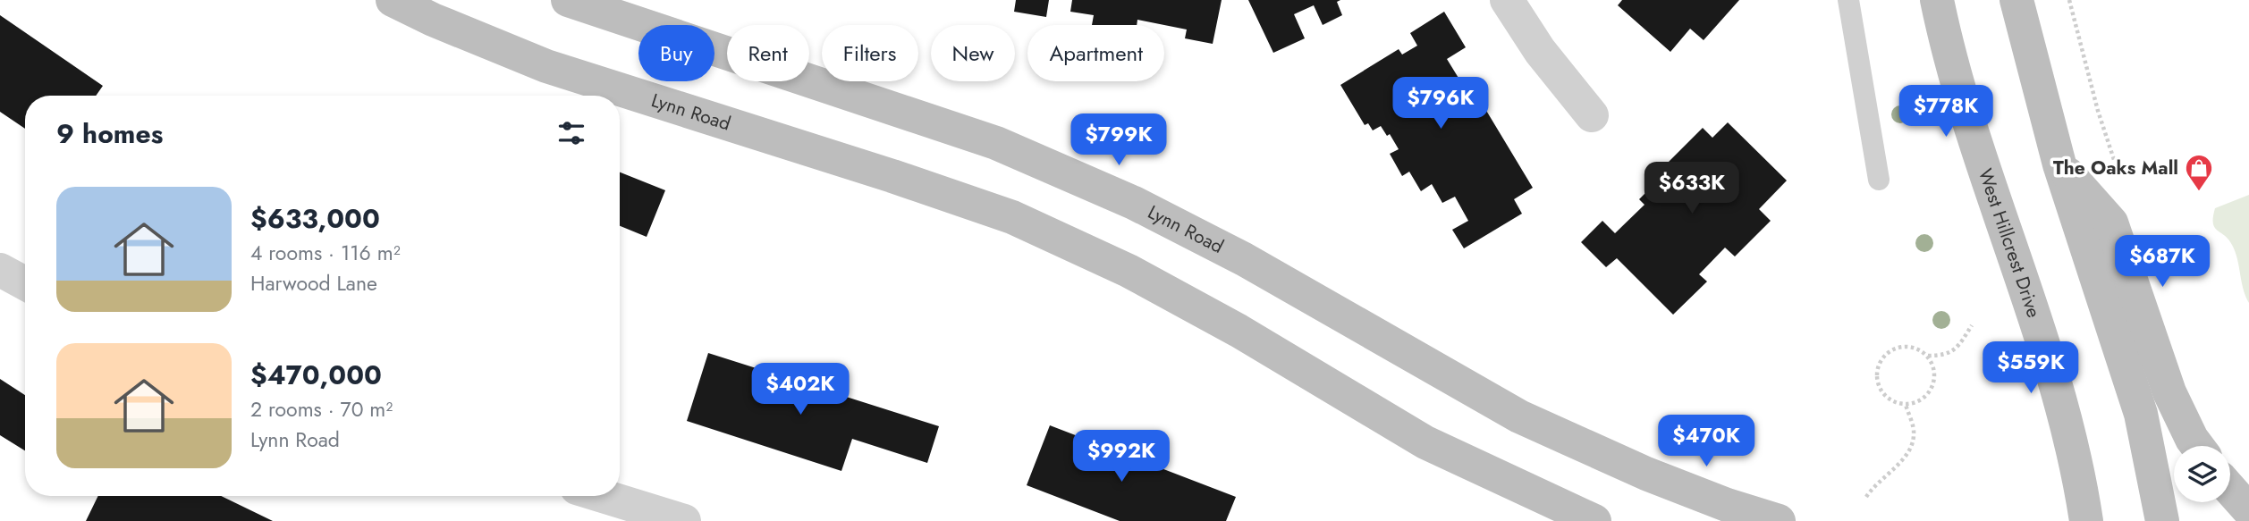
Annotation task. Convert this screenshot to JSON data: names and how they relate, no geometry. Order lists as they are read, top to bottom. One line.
{"streets":{"main road":["Lynn Road","West Hillcrest Drive"]},"places":{"shop":["The Oaks Mall"]},"page":{"chip":["Buy","Rent","Filters","New","Apartment"],"price":["$796K","$778K","$799K","$633K","$687K","$559K","$402K","$470K","$992K"],"heading":"9 homes","list":[{"name":"$633,000","note":"4 rooms · 116 m² · Harwood Lane"},{"name":"$470,000","note":"2 rooms · 70 m² · Lynn Road"}]}}
